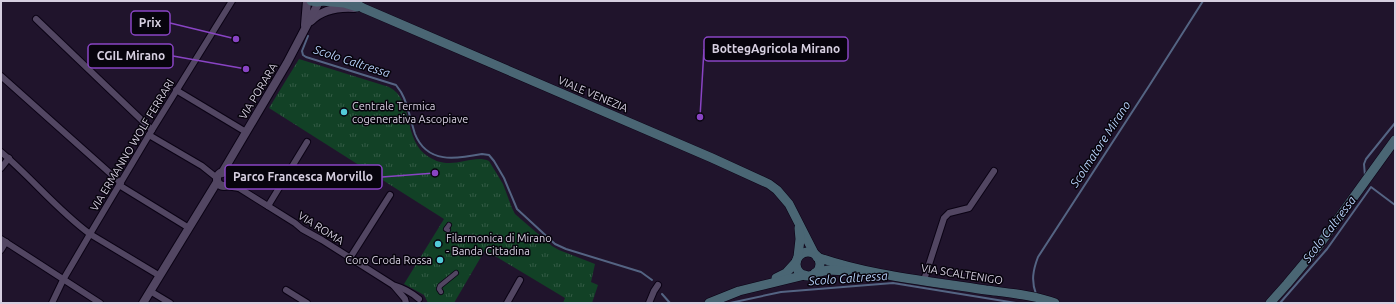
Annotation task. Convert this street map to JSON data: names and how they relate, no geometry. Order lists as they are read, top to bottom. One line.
{"streets":{"main road":["VIALE VENEZIA","VIA SCALTENIGO"],"street":["VIA PORARA","VIA ERMANNO WOLF FERRARI","VIA ROMA"]},"crossings":[["VIA PORARA","VIALE VENEZIA"],["VIA PORARA","VIA ROMA"],["VIALE VENEZIA","VIA SCALTENIGO"],["VIA ERMANNO WOLF FERRARI","VIA ROMA"]],"water":["Scolo Caltressa","Scolmatore Mirano"],"places":["Prix","CGIL Mirano","Centrale Termica cogenerativa Ascopiave","BottegAgricola Mirano","Parco Francesca Morvillo","Filarmonica di Mirano - Banda Cittadina","Coro Croda Rossa"]}
